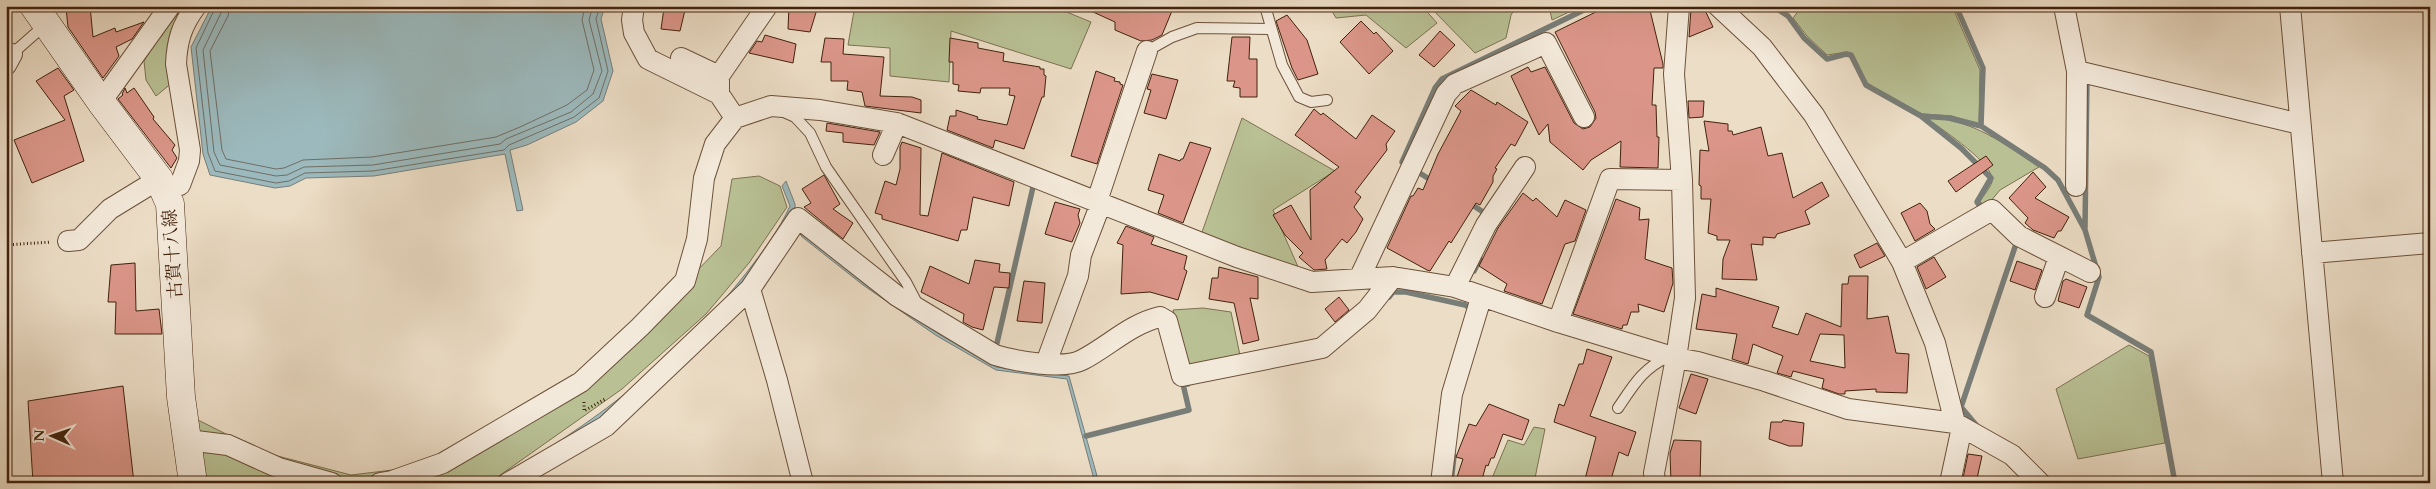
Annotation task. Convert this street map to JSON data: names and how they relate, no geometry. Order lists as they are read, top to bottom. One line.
{"streets":{"main road":["古賀十八線"]},"north":"left"}
